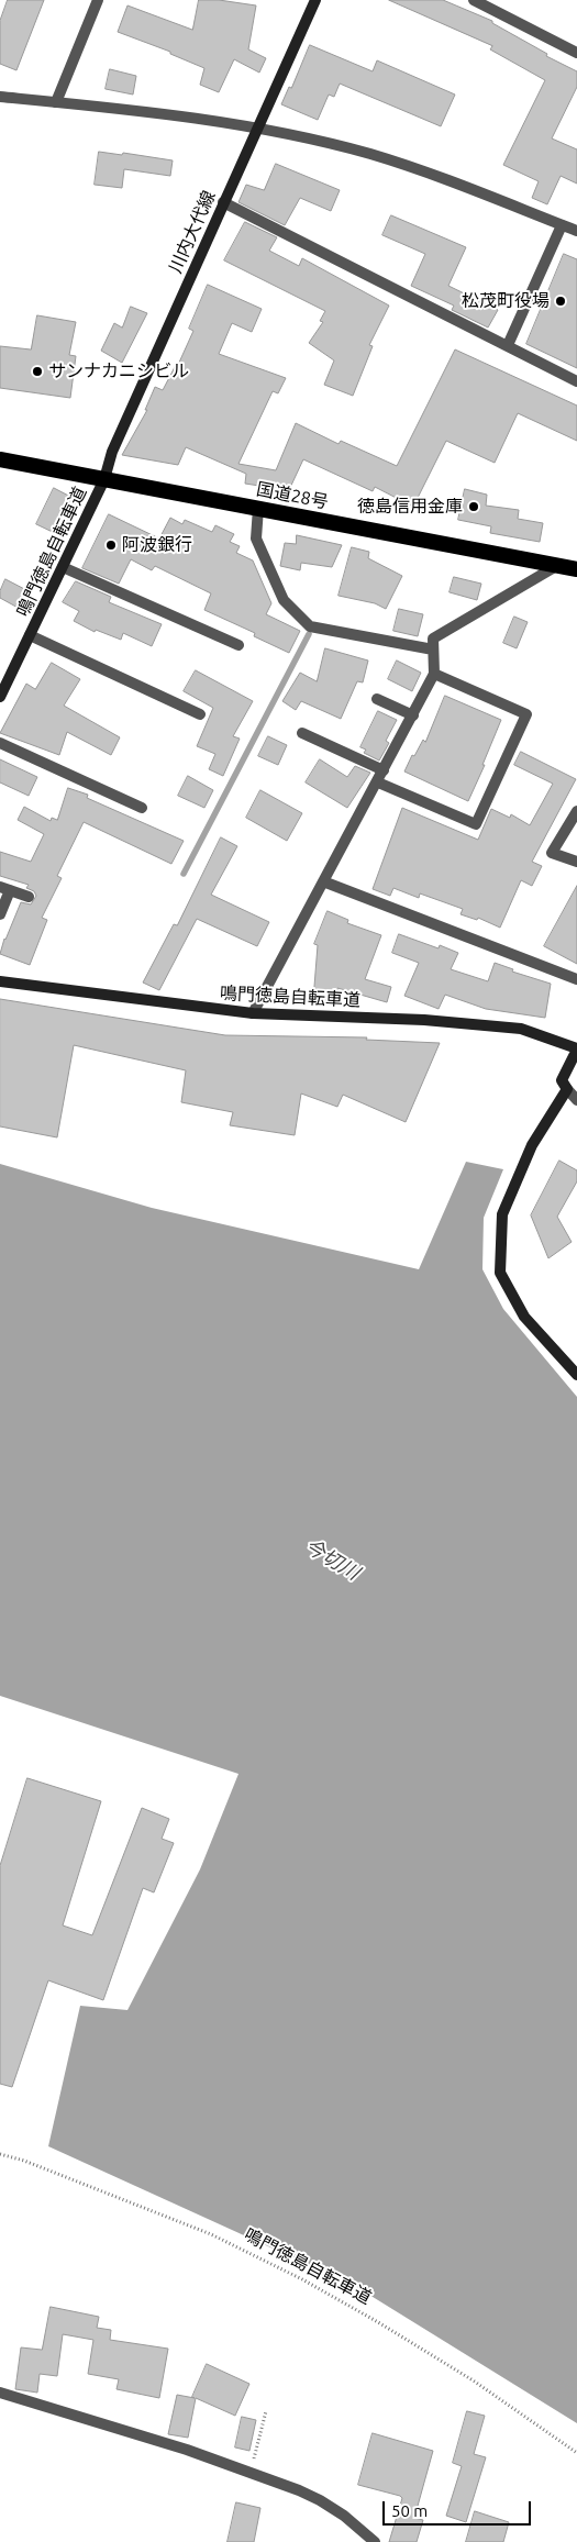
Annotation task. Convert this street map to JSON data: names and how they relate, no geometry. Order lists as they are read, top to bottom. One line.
{"streets":{"highway":["国道28号"],"main road":["川内大代線","鳴門徳島自転車道"]},"crossings":[["川内大代線","国道28号"],["川内大代線","鳴門徳島自転車道"],["国道28号","鳴門徳島自転車道"]],"water":["今切川"],"places":["松茂町役場","サンナカニシビル","徳島信用金庫","阿波銀行"],"scale_bar":"50 m"}
